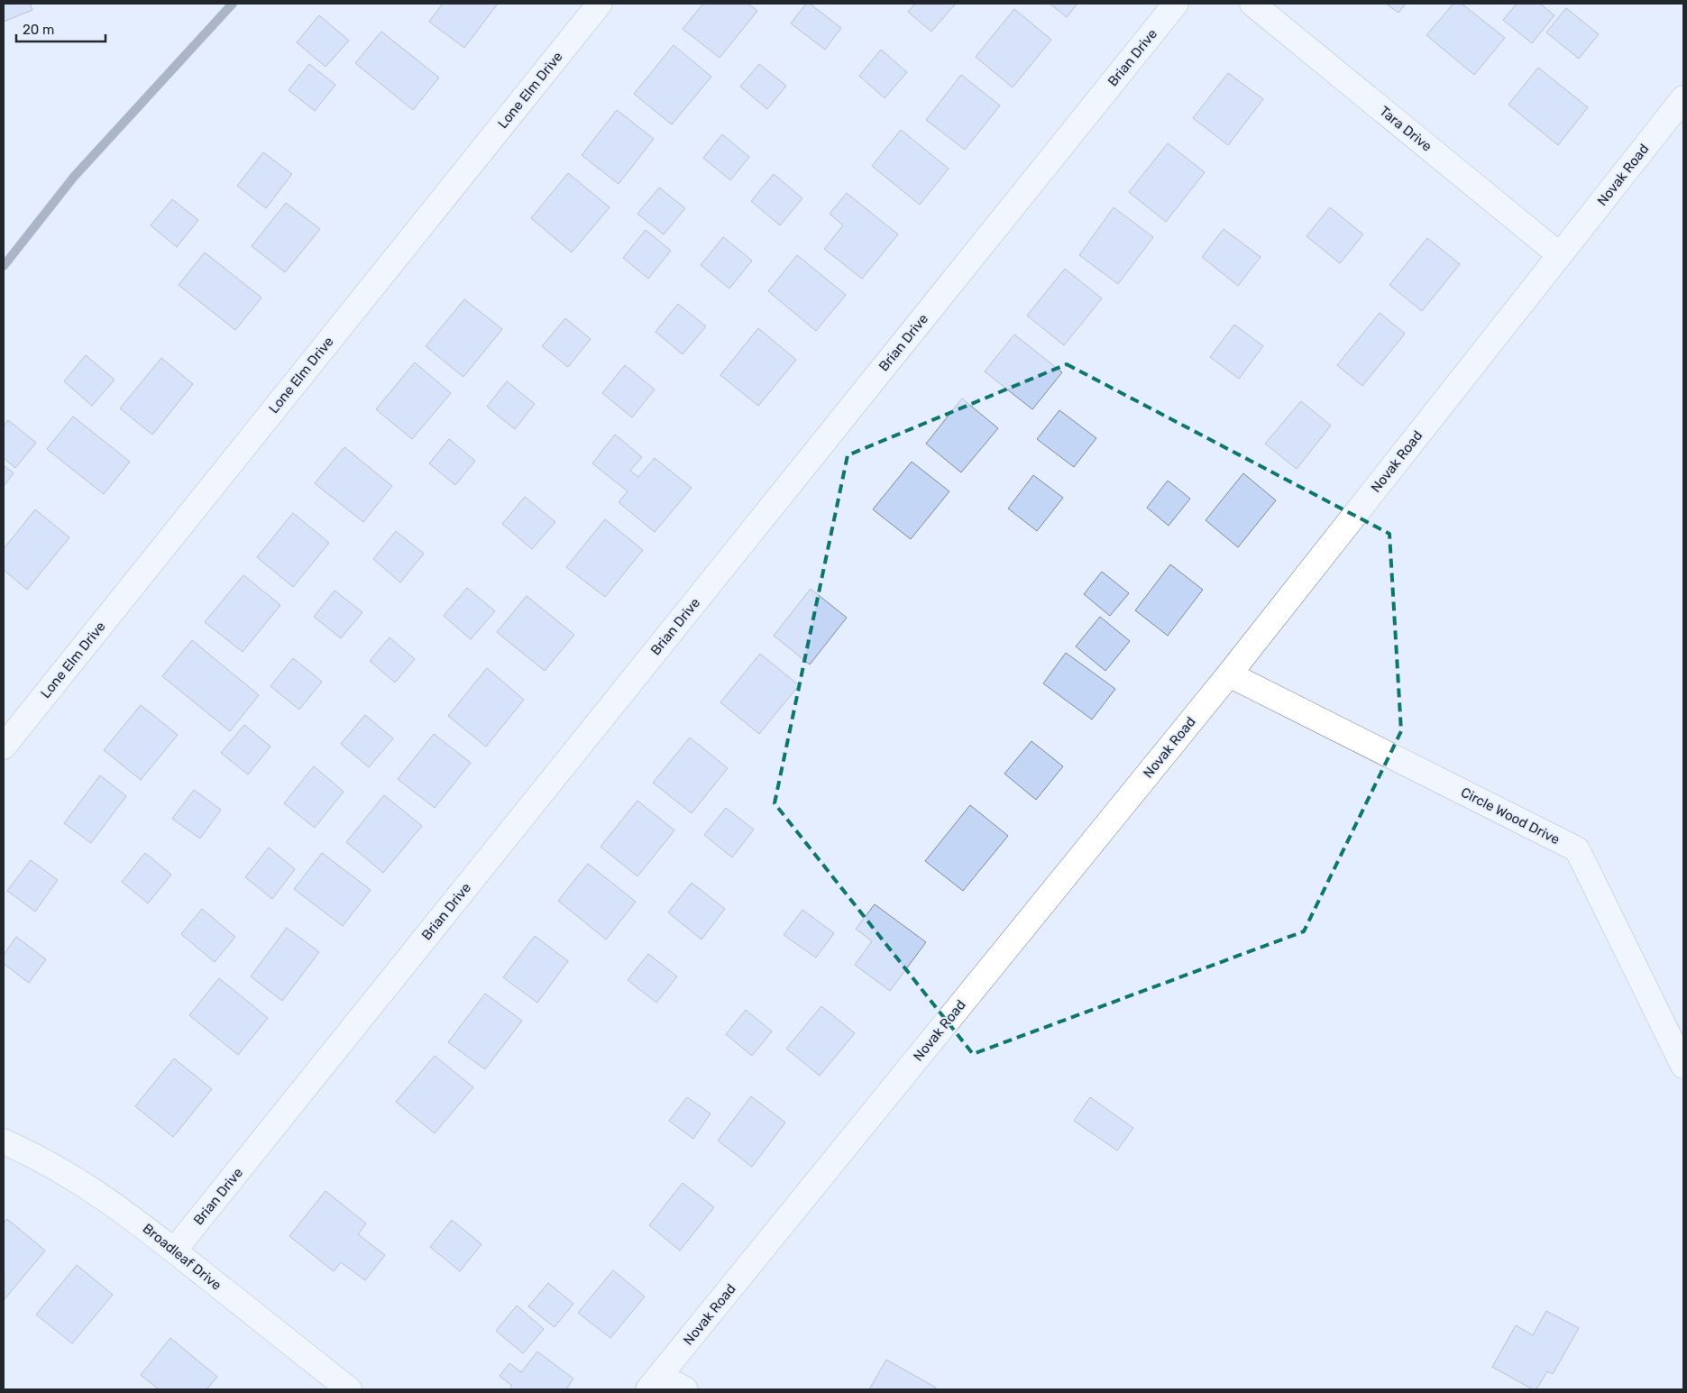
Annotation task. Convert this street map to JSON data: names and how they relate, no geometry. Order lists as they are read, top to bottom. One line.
{"streets":{"street":["Brian Drive","Lone Elm Drive","Tara Drive","Novak Road","Circle Wood Drive","Broadleaf Drive"]},"crossings":[["Brian Drive","Broadleaf Drive"],["Tara Drive","Novak Road"],["Novak Road","Circle Wood Drive"]],"scale_bar":"20 m"}
